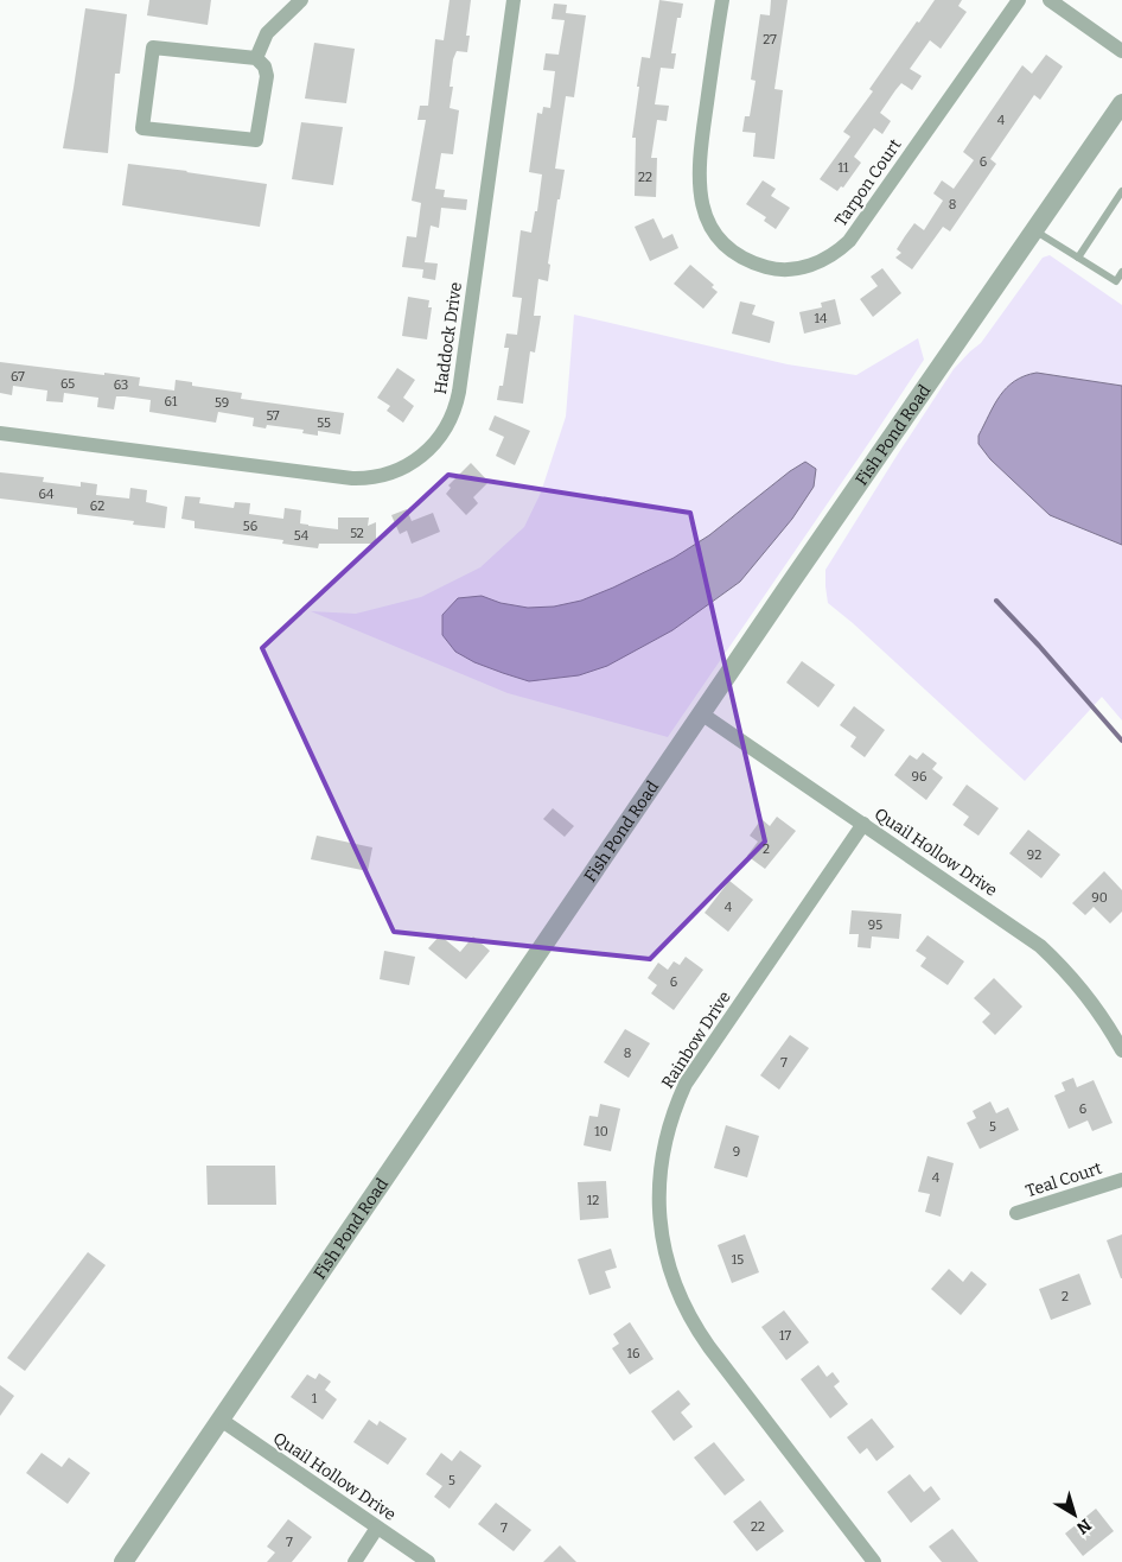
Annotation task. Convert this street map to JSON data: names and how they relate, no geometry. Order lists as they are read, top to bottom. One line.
{"streets":{"street":["Tarpon Court","Haddock Drive","Fish Pond Road","Quail Hollow Drive","Rainbow Drive","Teal Court"]},"crossings":[["Fish Pond Road","Quail Hollow Drive"],["Quail Hollow Drive","Rainbow Drive"]],"house_numbers":["27","4","6","11","22","8","14","67","65","63","61","59","57","55","64","62","56","52","54","96","2","92","90","4","95","6","8","7","6","5","10","9","4","12","15","2","17","16","1","5","22","7","7"],"north":"bottom right"}
